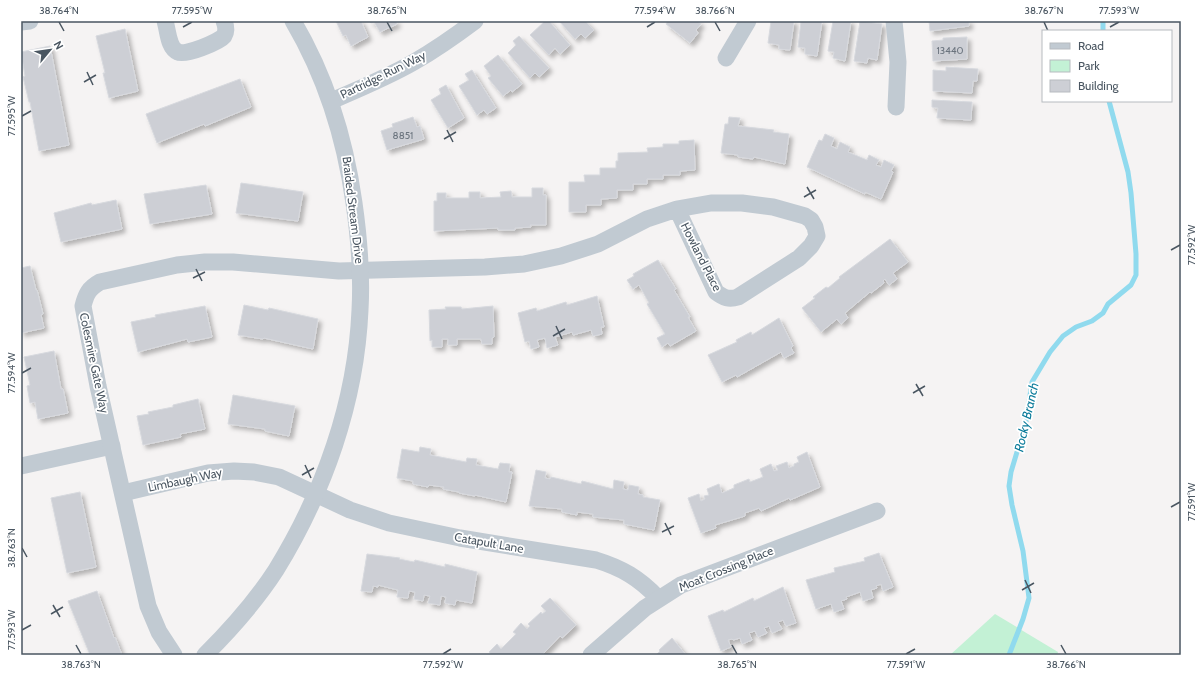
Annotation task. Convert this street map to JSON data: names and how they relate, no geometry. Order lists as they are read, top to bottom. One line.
{"streets":{"street":["Partridge Run Way","Braided Stream Drive","Howland Place","Colesmire Gate Way","Limbaugh Way","Catapult Lane","Moat Crossing Place"]},"crossings":[["Partridge Run Way","Braided Stream Drive"],["Braided Stream Drive","Howland Place"],["Braided Stream Drive","Colesmire Gate Way"],["Braided Stream Drive","Limbaugh Way"],["Braided Stream Drive","Catapult Lane"],["Howland Place","Colesmire Gate Way"],["Colesmire Gate Way","Limbaugh Way"],["Limbaugh Way","Catapult Lane"],["Catapult Lane","Moat Crossing Place"]],"water":["Rocky Branch"],"house_numbers":["13440","8851"],"legend":["Road","Park","Building"],"north":"top right","coordinates":["38.764°N","77.595°W","38.765°N","77.594°W","38.766°N","38.767°N","77.593°W","77.592°W","77.591°W","38.763°N"]}
